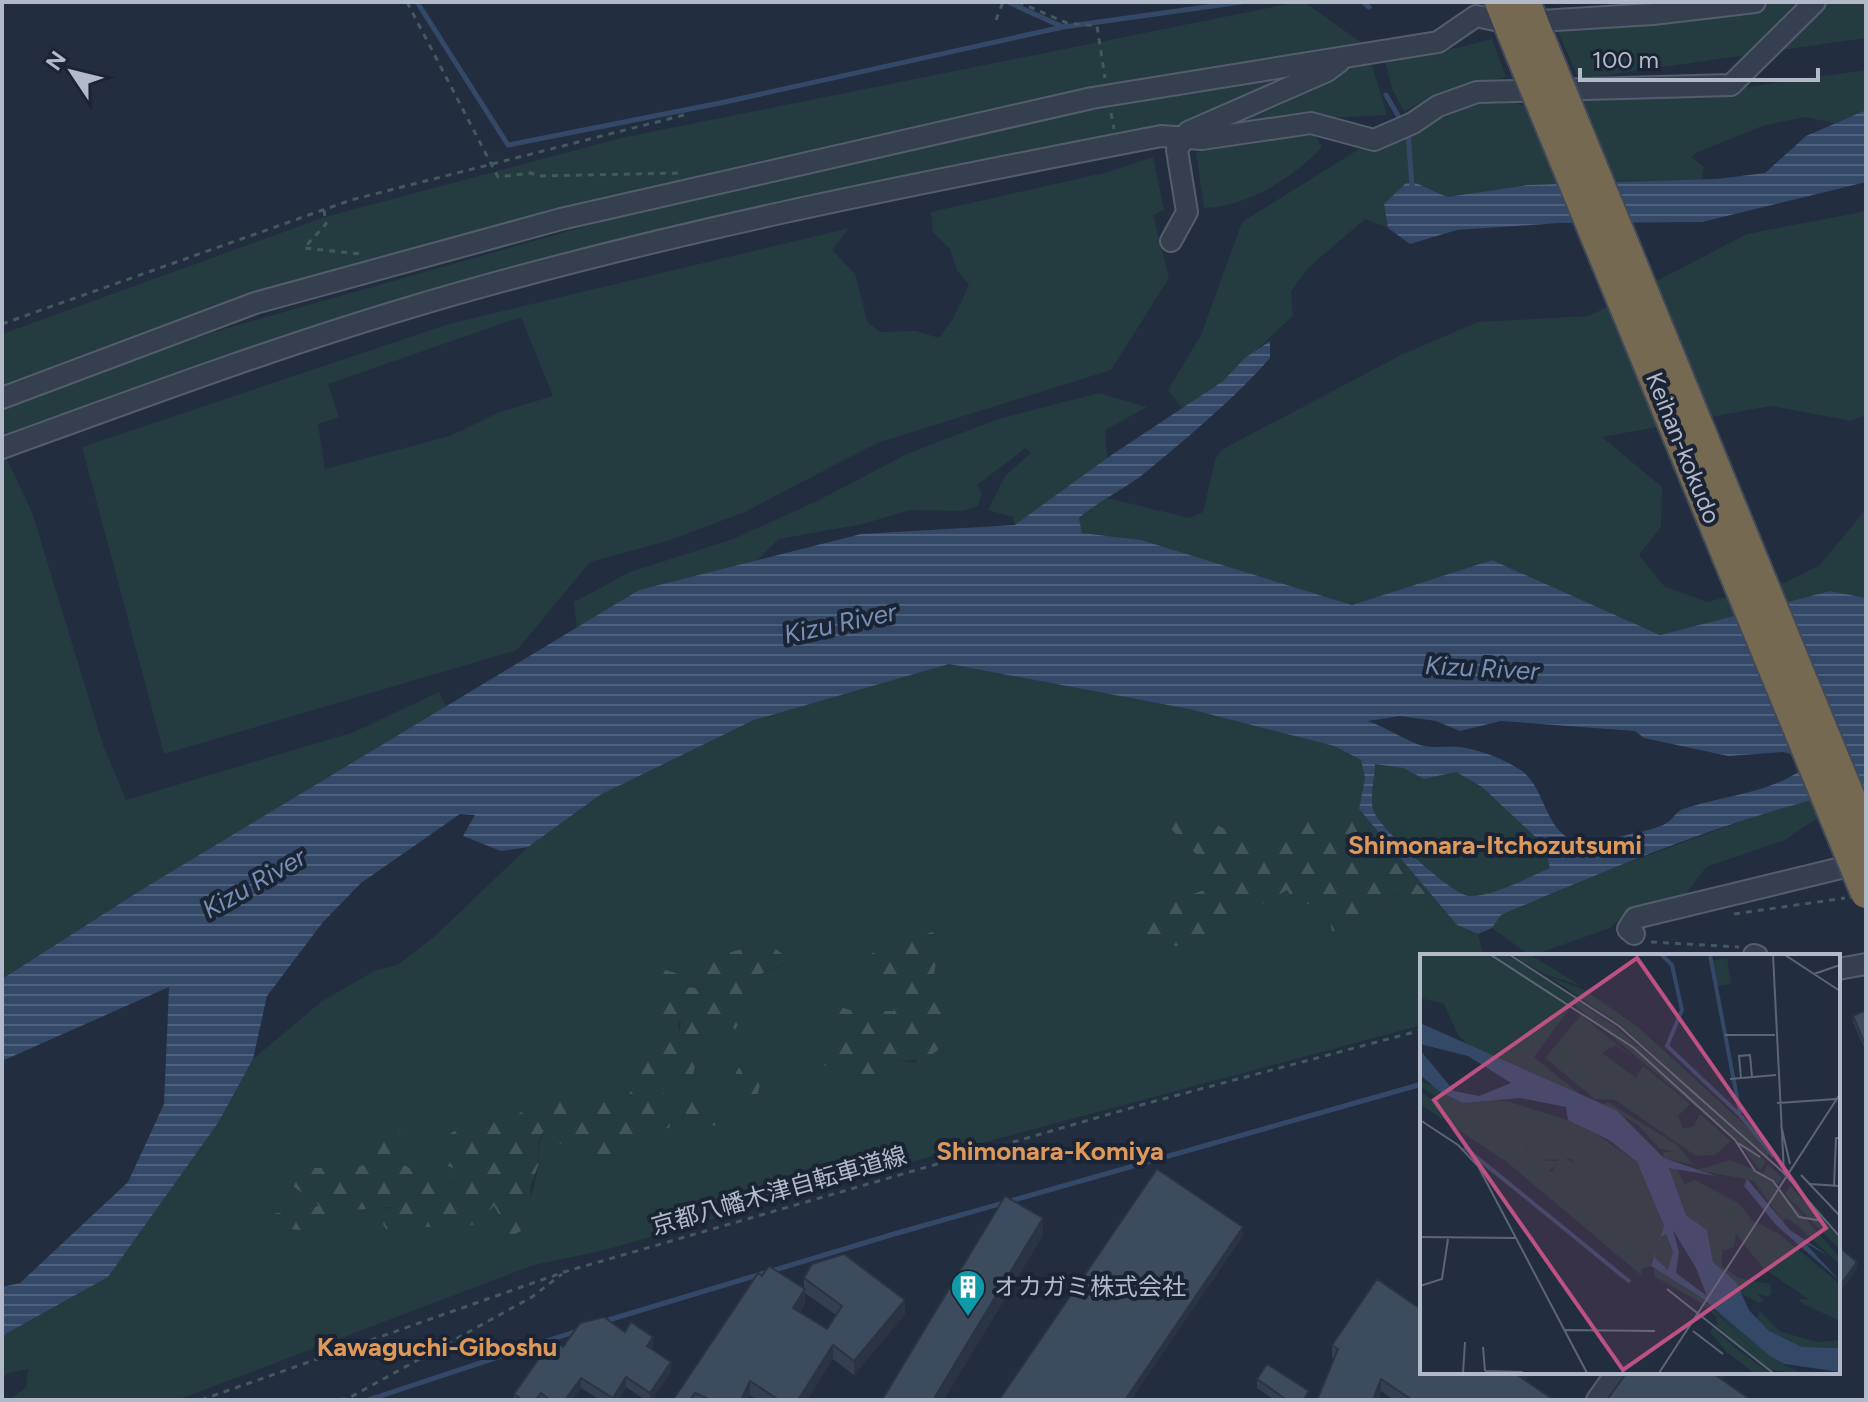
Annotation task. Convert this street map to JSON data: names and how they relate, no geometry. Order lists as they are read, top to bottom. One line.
{"streets":{"highway":["Keihan-kokudo"],"path":["京都八幡木津自転車道線"]},"districts":["Shimonara-Itchozutsumi","Shimonara-Komiya","Kawaguchi-Giboshu"],"water":["Kizu River"],"places":{"building":["オカガミ株式会社"]},"scale_bar":"100 m","north":"top left"}
